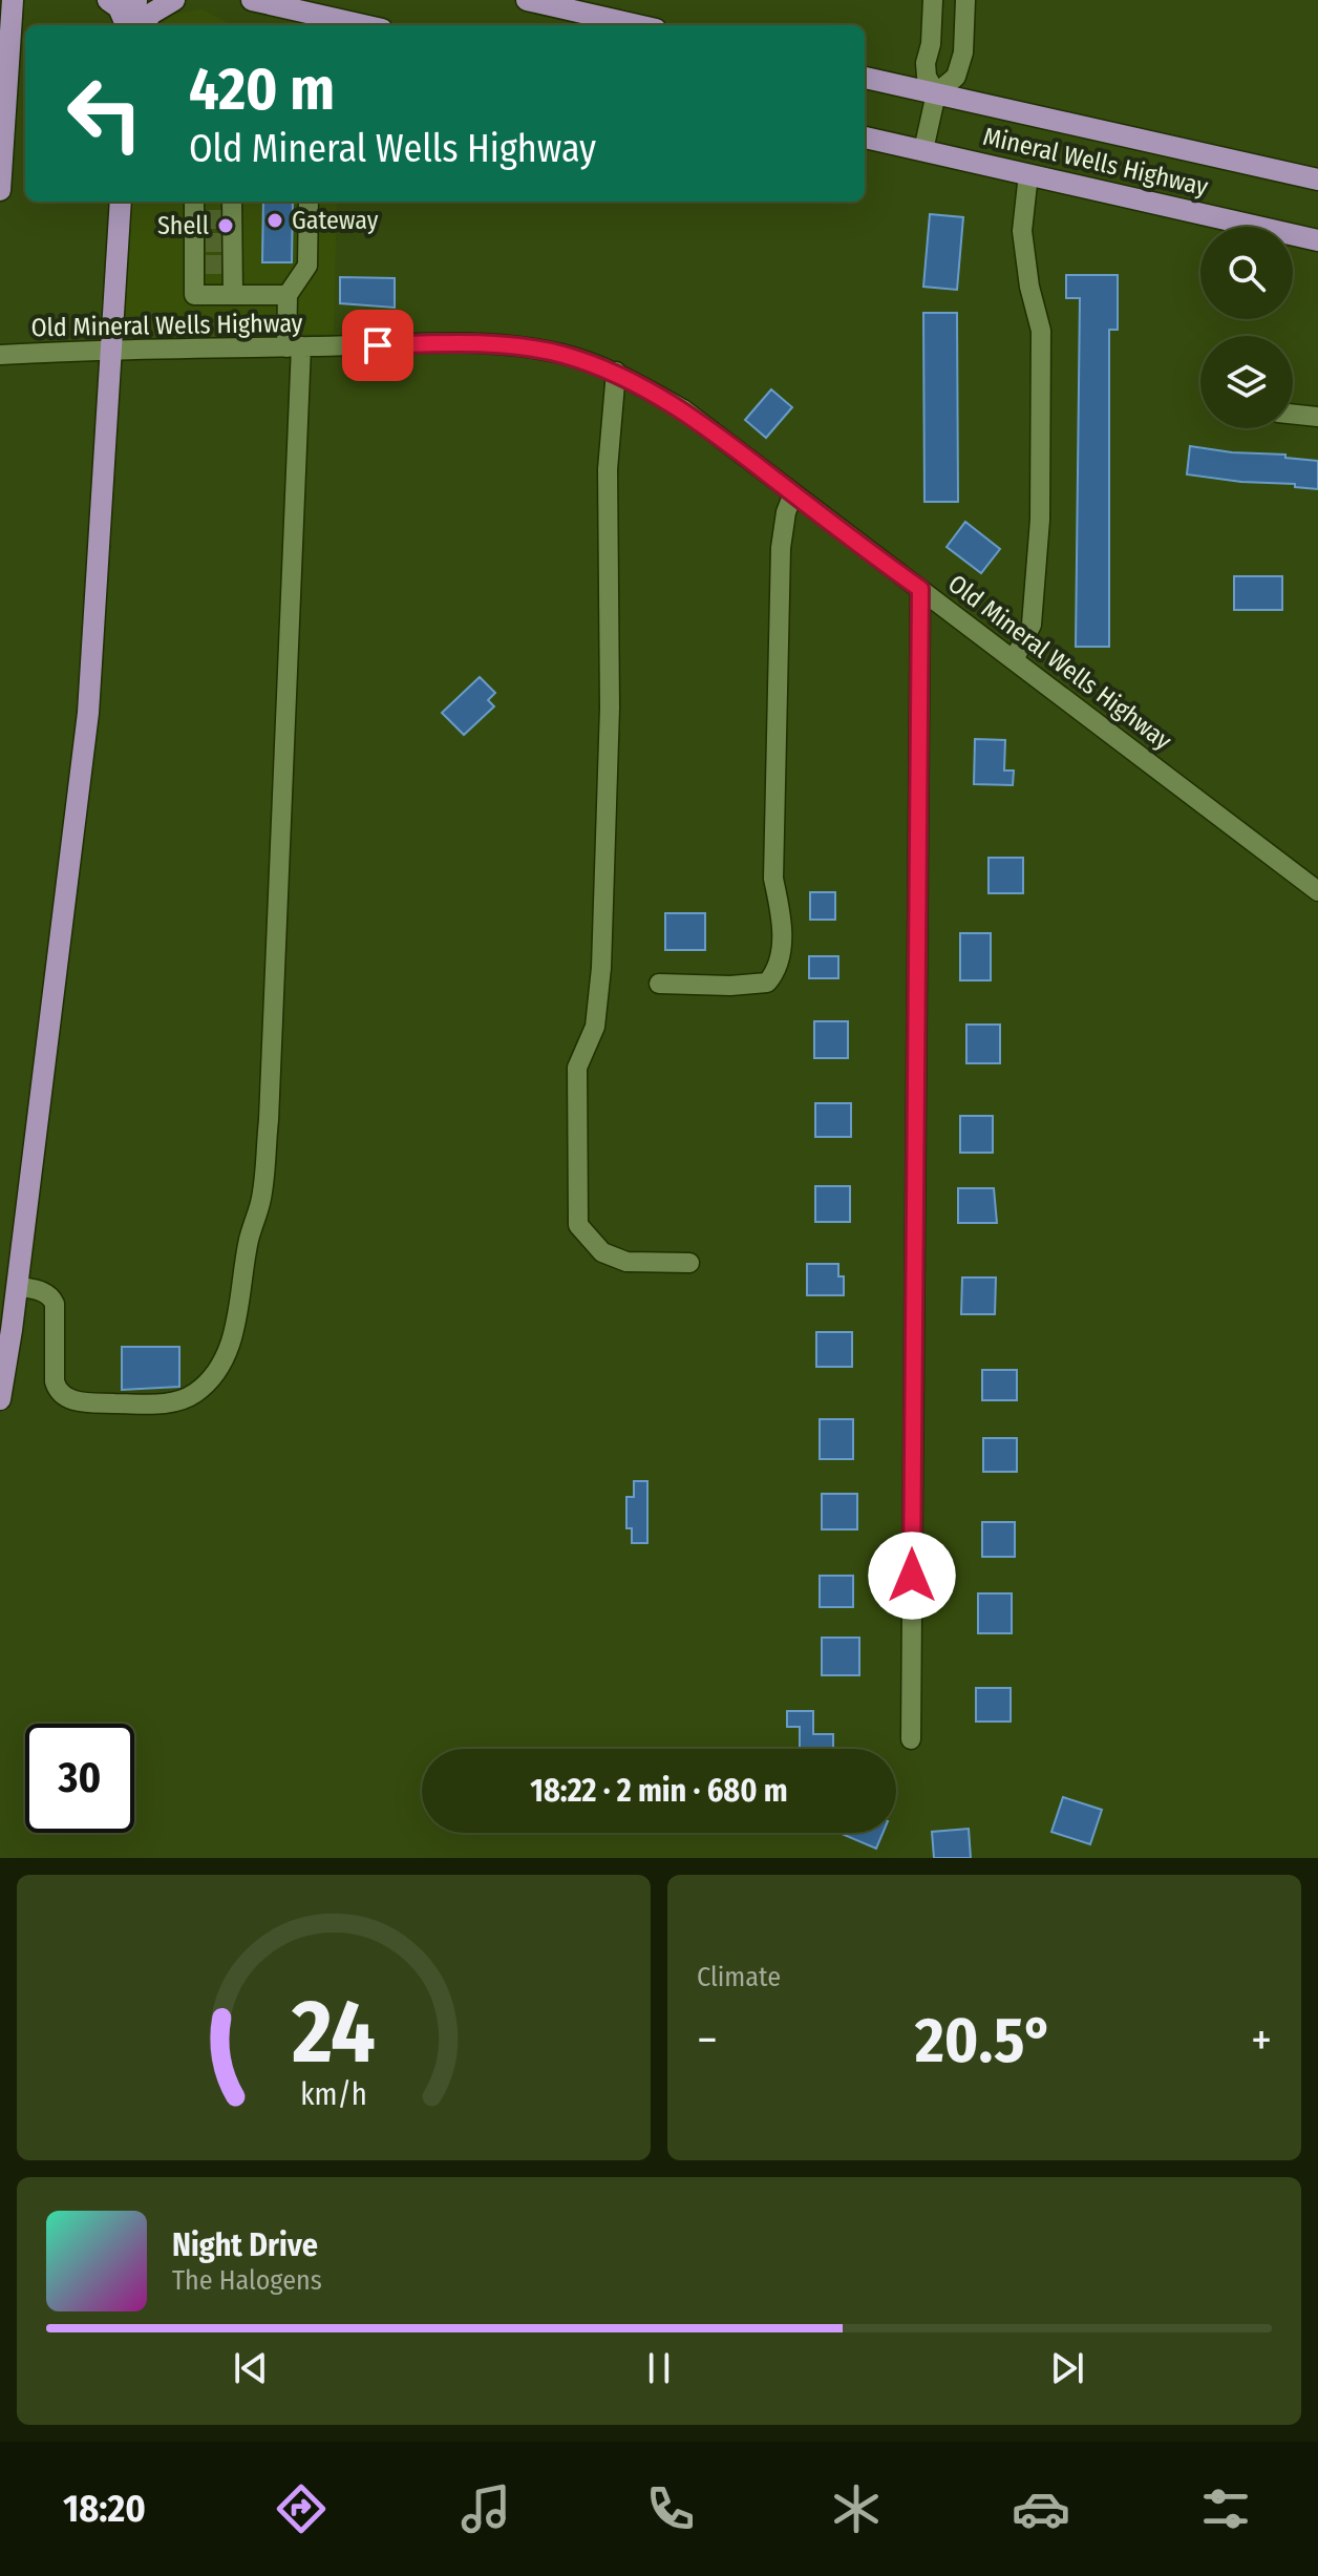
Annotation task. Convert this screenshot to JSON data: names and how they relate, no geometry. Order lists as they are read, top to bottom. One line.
{"streets":{"main road":["Mineral Wells Highway"],"street":["Old Mineral Wells Highway"]},"places":["Gateway","Shell"],"page":{"turn":["420 m","Old Mineral Wells Highway"],"limit":"30","trip":"18:22 · 2 min · 680 m","tile":"Climate","heat":["−","20.5°","+"],"song":["Night Drive","The Halogens"],"tabs":"18:20","gauge":["24","km/h"]}}
